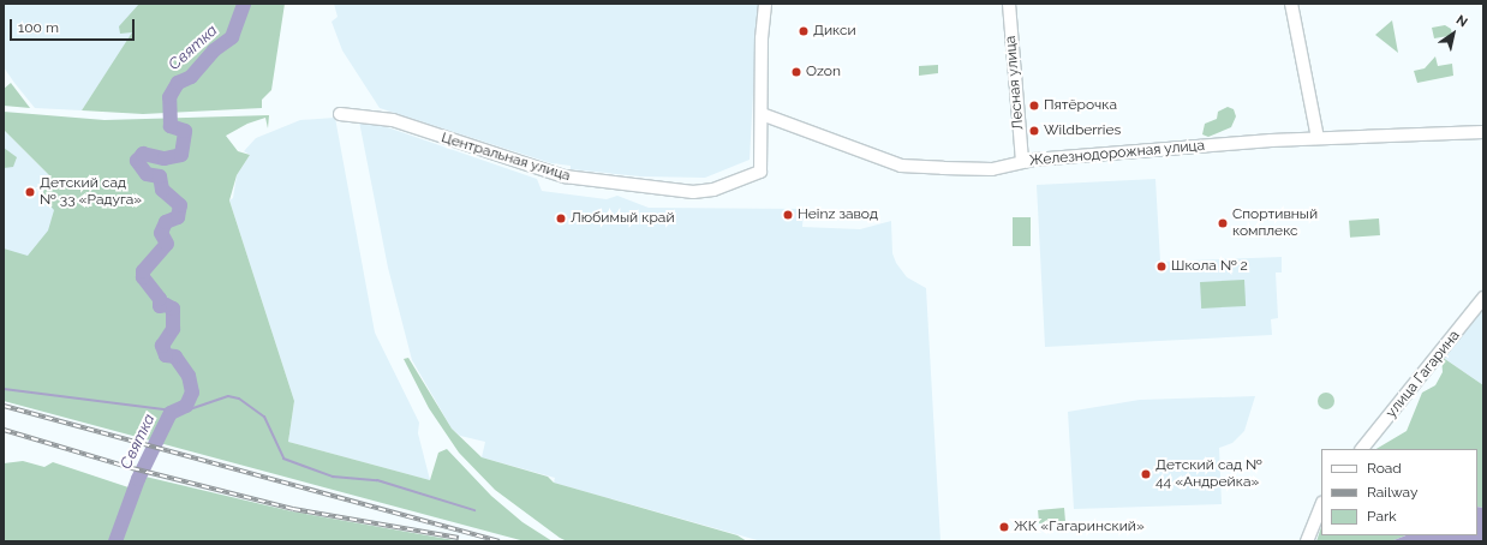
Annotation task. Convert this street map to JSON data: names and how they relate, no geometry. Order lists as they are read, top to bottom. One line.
{"streets":{"street":["Лесная улица","Железнодорожная улица","Центральная улица","улица Гагарина"]},"crossings":[["Лесная улица","Железнодорожная улица"],["Железнодорожная улица","Центральная улица"]],"water":["Святка"],"places":["Дикси","Ozon","Пятёрочка","Wildberries","Детский сад № 33 «Радуга»","Heinz завод","Любимый край","Спортивный комплекс","Школа № 2","Детский сад № 44 «Андрейка»","ЖК «Гагаринский»"],"legend":["Road","Railway","Park"],"scale_bar":"100 m","north":"top right"}
